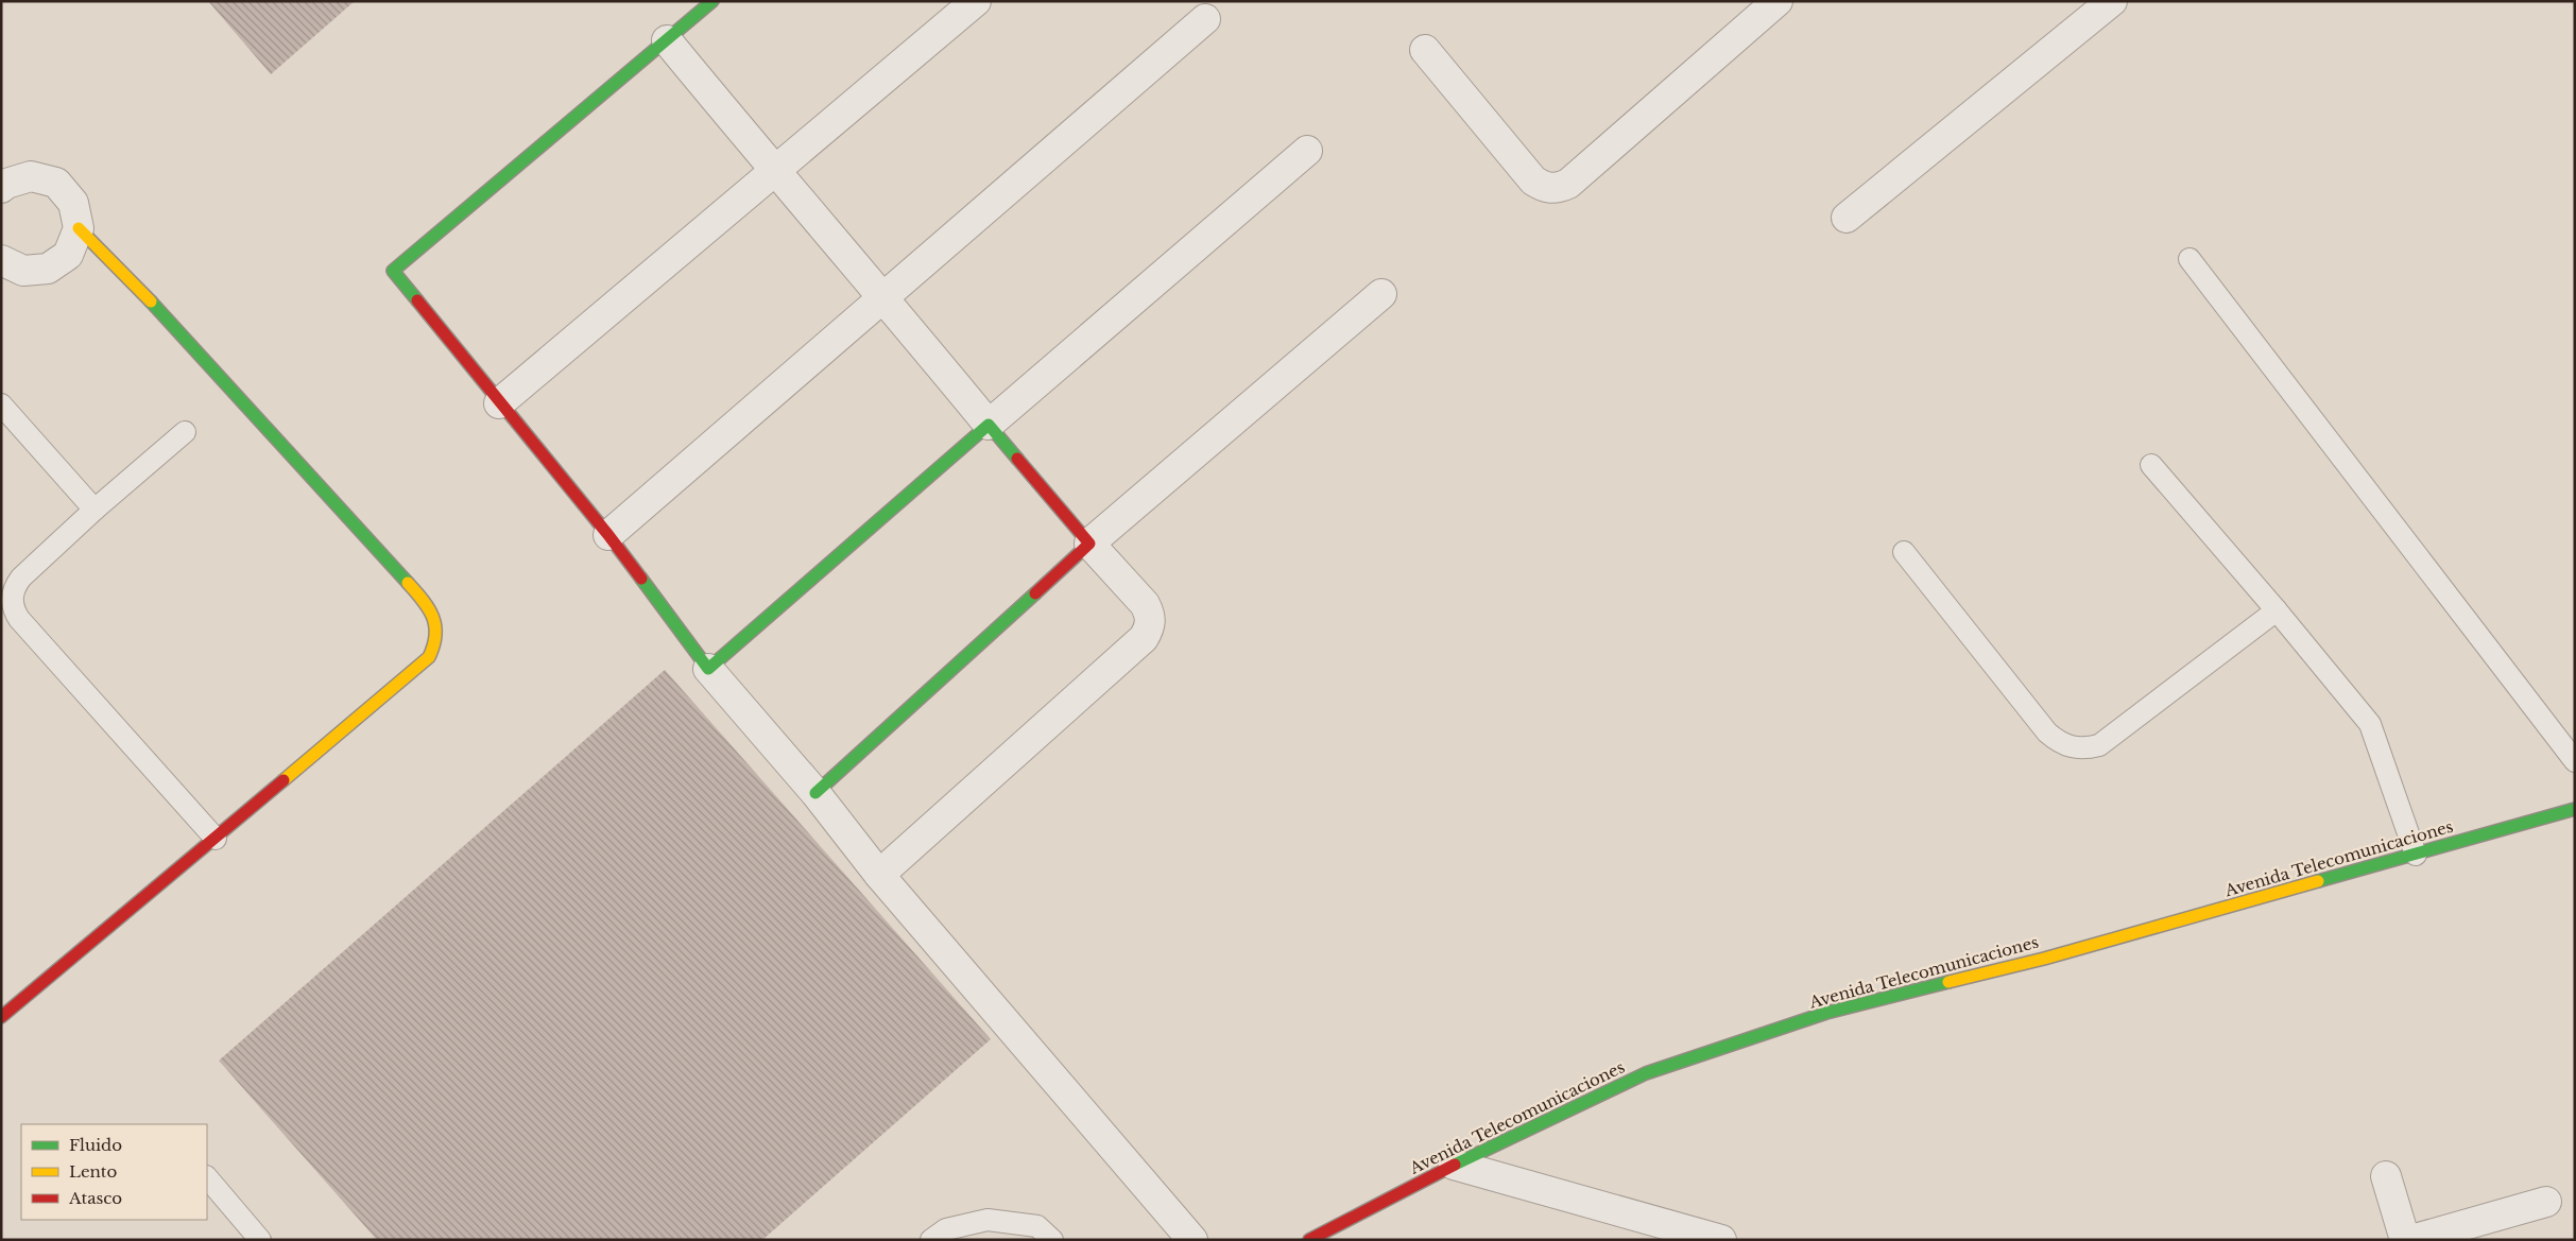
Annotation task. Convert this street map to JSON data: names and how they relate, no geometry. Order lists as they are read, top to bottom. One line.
{"streets":{"street":["Avenida Telecomunicaciones"]},"legend":["Fluido","Lento","Atasco"]}
